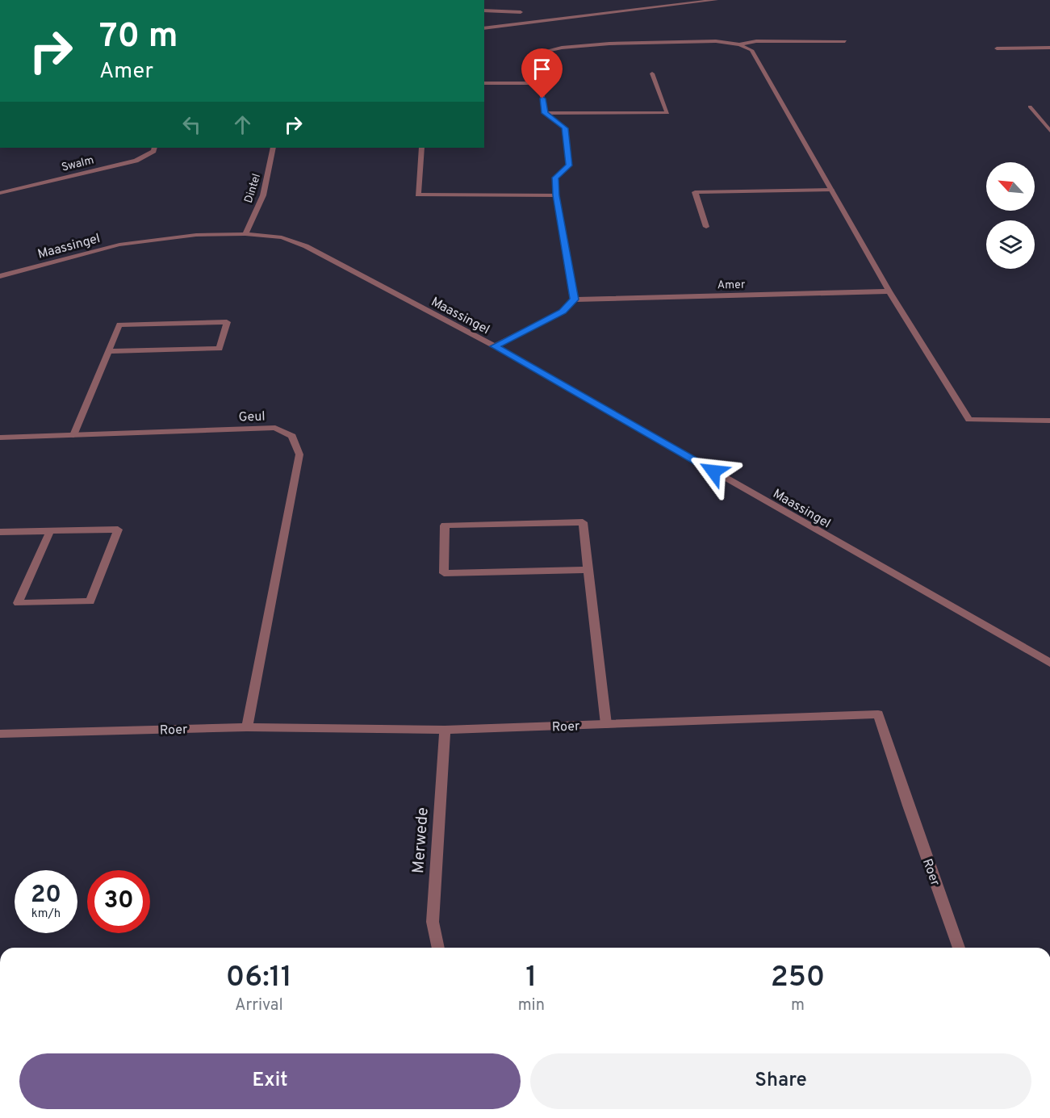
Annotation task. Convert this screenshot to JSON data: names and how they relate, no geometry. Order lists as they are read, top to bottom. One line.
{"streets":{"street":["Swalm","Dintel","Maassingel","Amer","Geul","Roer","Merwede"]},"crossings":[["Dintel","Maassingel"],["Geul","Roer"],["Roer","Merwede"]],"north":"top left","page":{"turn":["70 m","Amer"],"speed":"20 km/h","limit":"30","eta":["06:11","Arrival","1","min","250","m"],"buttons":["Exit","Share"]}}
